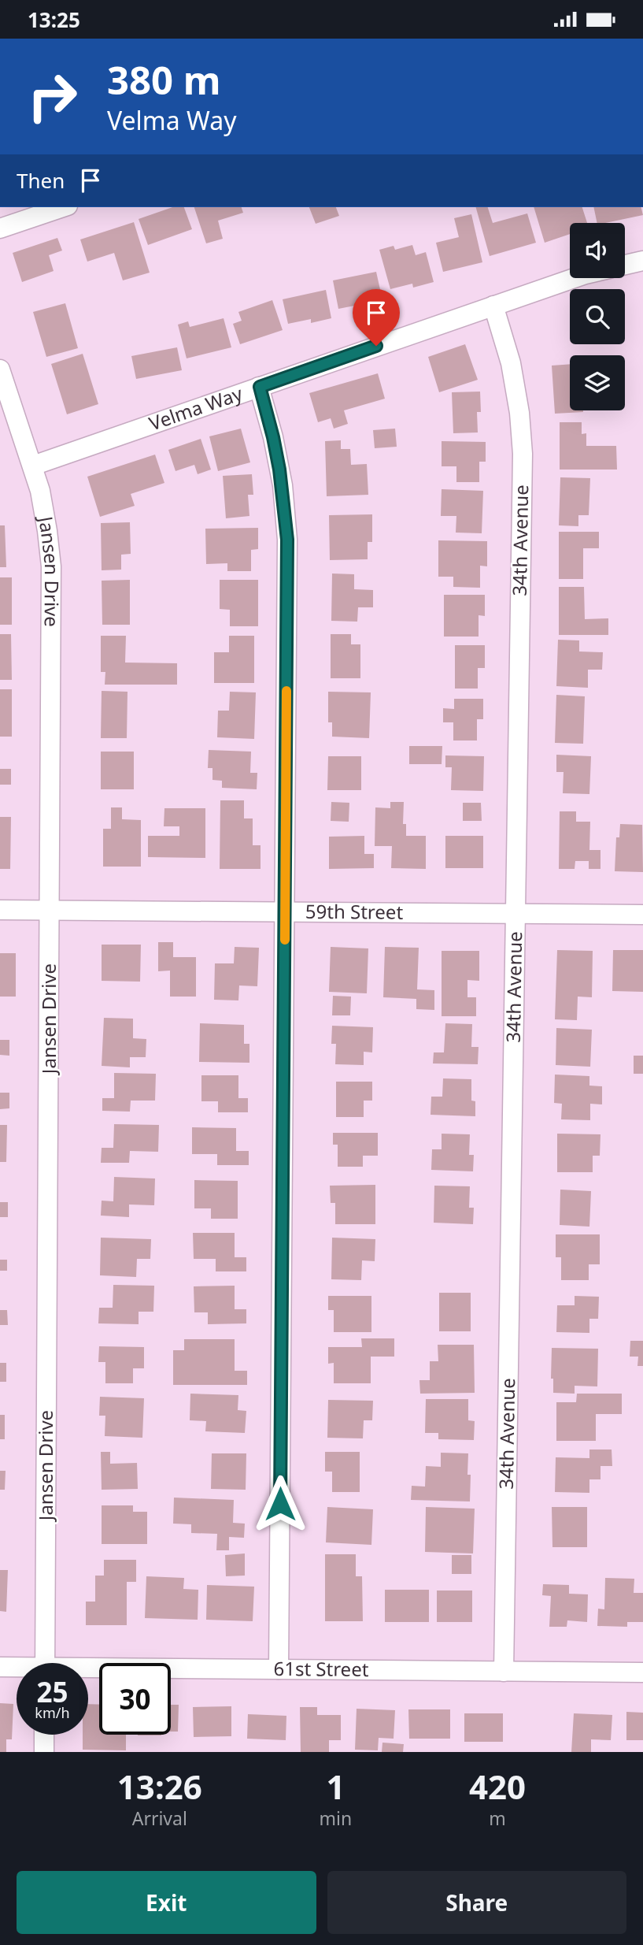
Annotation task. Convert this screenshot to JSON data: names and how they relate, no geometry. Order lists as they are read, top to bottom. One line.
{"streets":{"street":["Velma Way","34th Avenue","Jansen Drive","59th Street","61st Street"]},"crossings":[["Velma Way","34th Avenue"],["Velma Way","Jansen Drive"],["34th Avenue","59th Street"],["34th Avenue","61st Street"],["Jansen Drive","59th Street"]],"page":{"status":"13:25","turn":["380 m","Velma Way"],"then":"Then","speed":"25 km/h","limit":"30","eta":["13:26","Arrival","1","min","420","m"],"buttons":["Exit","Share"]}}
